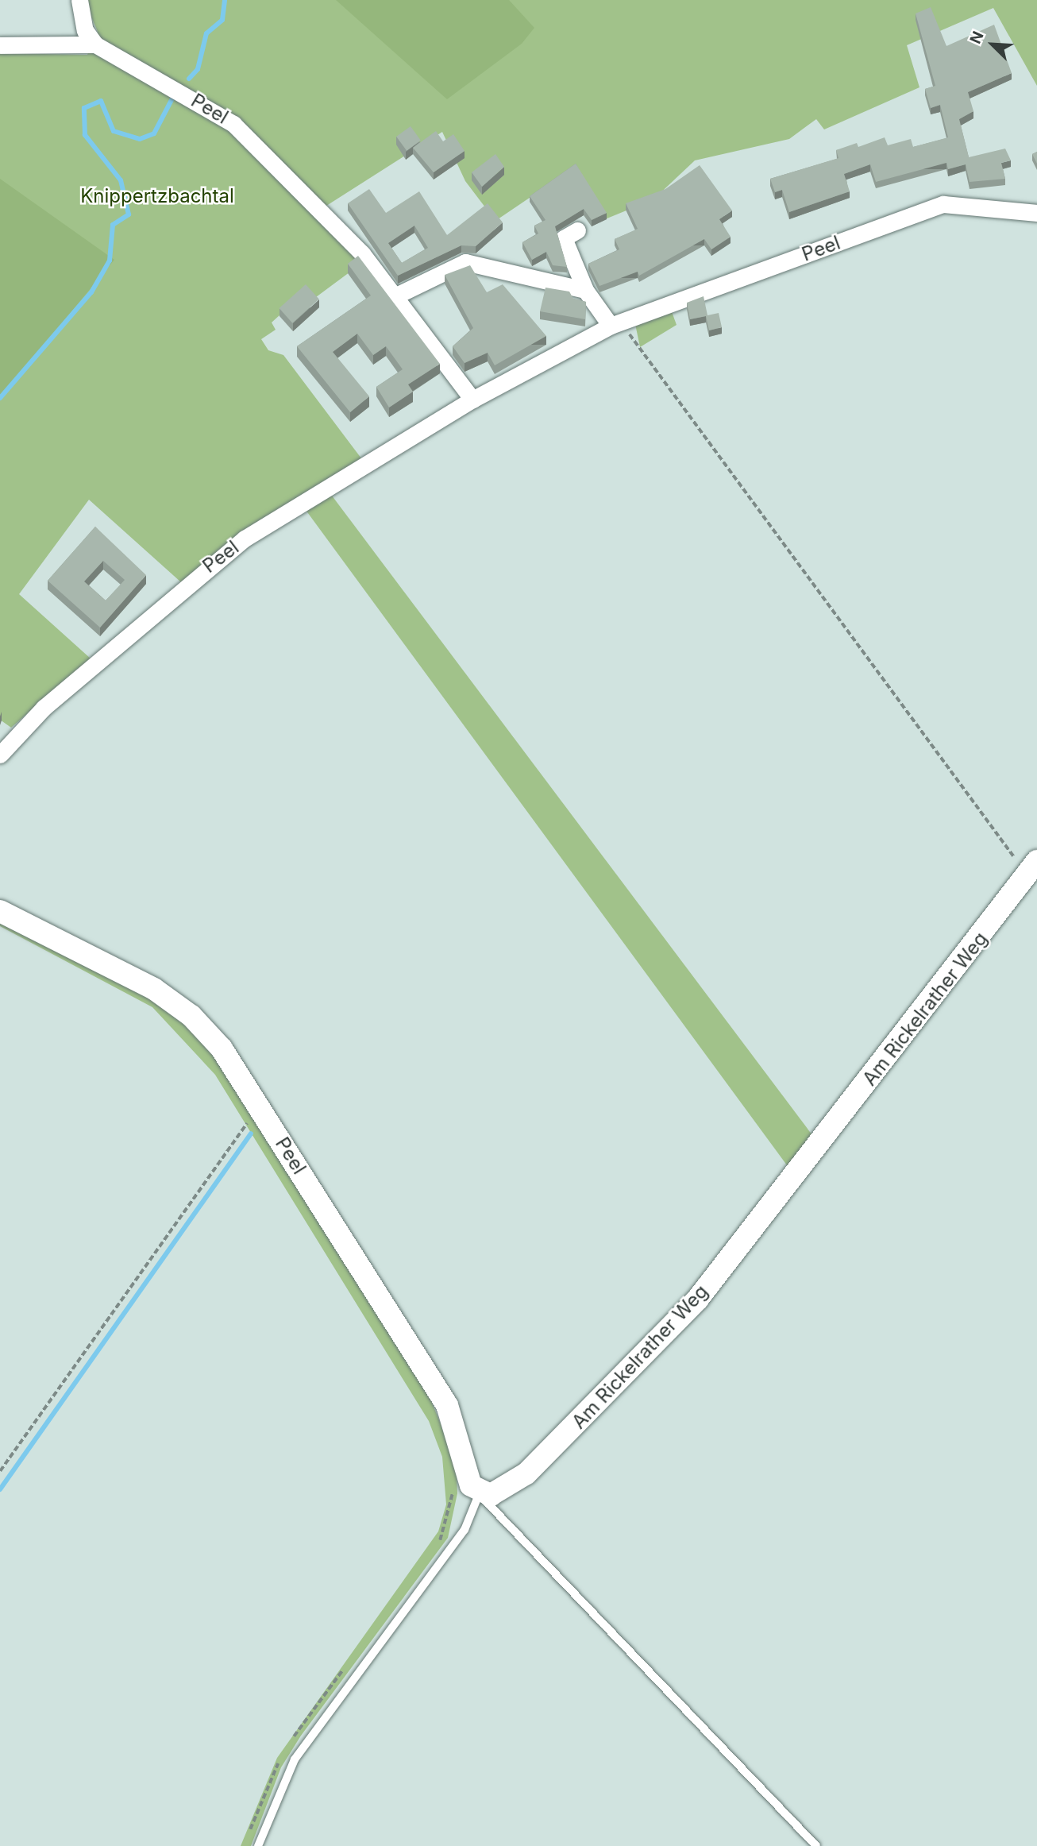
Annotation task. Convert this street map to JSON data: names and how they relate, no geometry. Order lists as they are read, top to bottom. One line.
{"streets":{"street":["Peel","Am Rickelrather Weg"]},"crossings":[["Peel","Am Rickelrather Weg"]],"parks":["Knippertzbachtal"],"north":"top left"}
